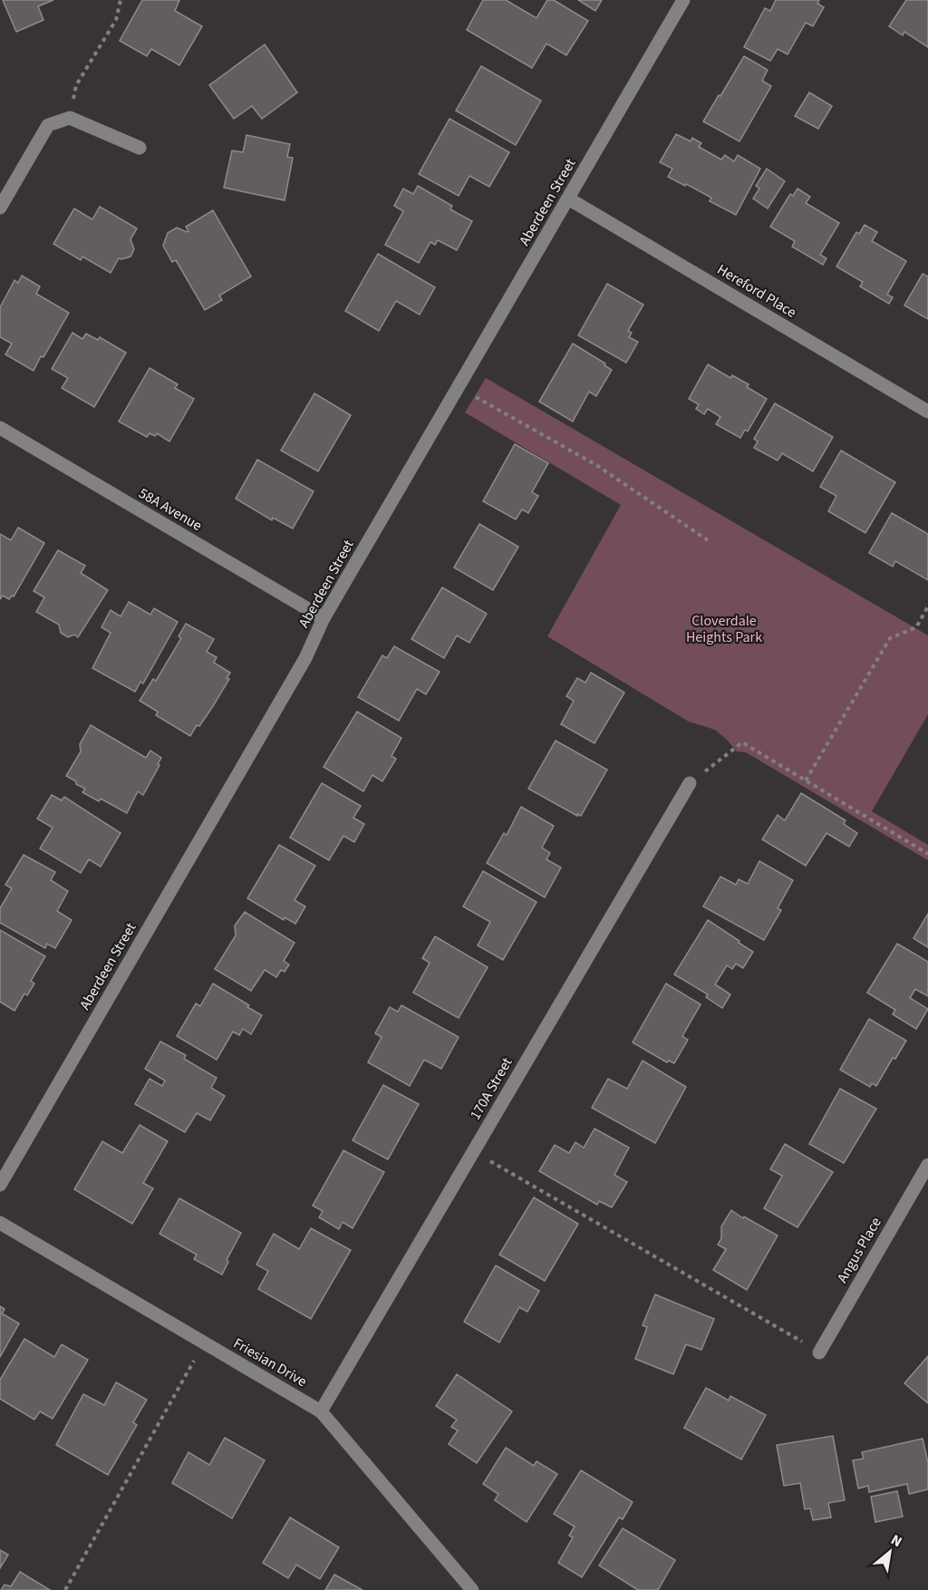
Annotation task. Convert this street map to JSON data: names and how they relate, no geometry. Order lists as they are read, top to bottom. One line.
{"streets":{"street":["Aberdeen Street","Hereford Place","58A Avenue","170A Street","Angus Place","Friesian Drive"]},"crossings":[["Aberdeen Street","Hereford Place"],["Aberdeen Street","58A Avenue"],["170A Street","Friesian Drive"]],"parks":["Cloverdale Heights Park"],"north":"top right"}
